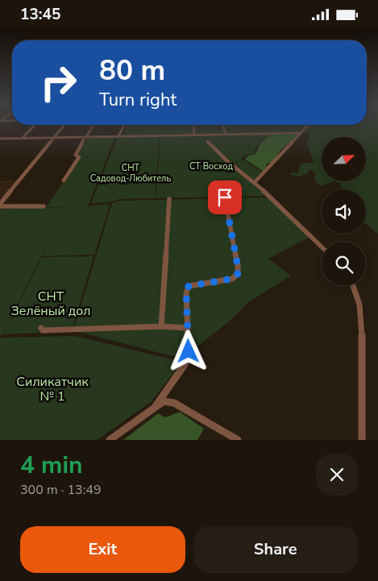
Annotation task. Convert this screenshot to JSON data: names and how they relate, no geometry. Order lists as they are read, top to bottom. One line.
{"parks":["СТ Восход","СНТ Садовод-Любитель","СНТ Зелёный дол","Силикатчик № 1"],"north":"top right","page":{"status":"13:45","turn":["80 m","Turn right"],"heading":["4 min","300 m · 13:49"],"buttons":["Exit","Share"]}}
